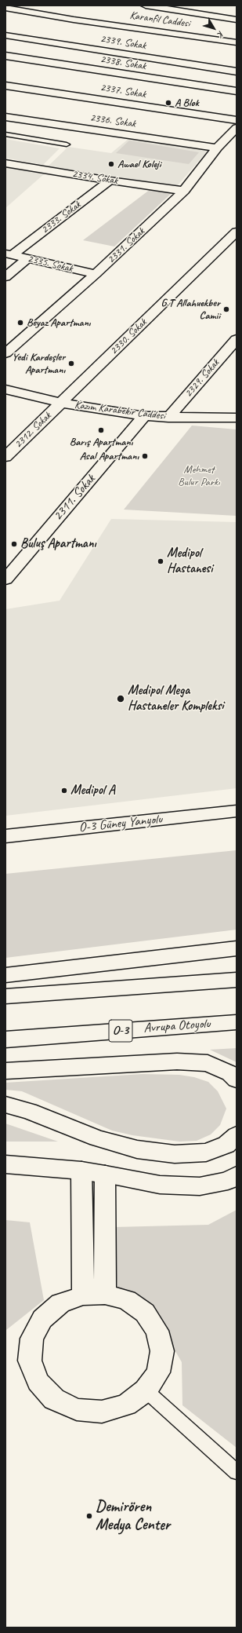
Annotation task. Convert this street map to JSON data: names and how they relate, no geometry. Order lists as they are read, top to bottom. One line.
{"streets":{"main road":["Karanfil Caddesi","2339. Sokak","2338. Sokak","2337. Sokak","2336. Sokak","2334. Sokak","2333. Sokak","2331. Sokak","2335. Sokak","2330. Sokak","2329. Sokak","Kazım Karabekir Caddesi","2312. Sokak","2311. Sokak","O-3 Güney Yanyolu","Avrupa Otoyolu","O-3"]},"crossings":[["2336. Sokak","2331. Sokak"],["2334. Sokak","2333. Sokak"],["2334. Sokak","2331. Sokak"],["2333. Sokak","2335. Sokak"],["2331. Sokak","2335. Sokak"],["2330. Sokak","Kazım Karabekir Caddesi"],["2330. Sokak","2312. Sokak"],["2329. Sokak","Kazım Karabekir Caddesi"],["Kazım Karabekir Caddesi","2312. Sokak"],["Kazım Karabekir Caddesi","2311. Sokak"]],"parks":["Mehmet Bulur Parkı"],"places":["A Blok","Awael Koleji","G.T Allahuekber Camii","Beyaz Apartmanı","Yedi Kardeşler Apartmanı","Barış Apartmanı","Asal Apartmanı","Buluş Apartmanı","Medipol Hastanesi","Medipol Mega Hastaneler Kompleksi","Medipol A","Demirören Medya Center"],"north":"bottom right"}
